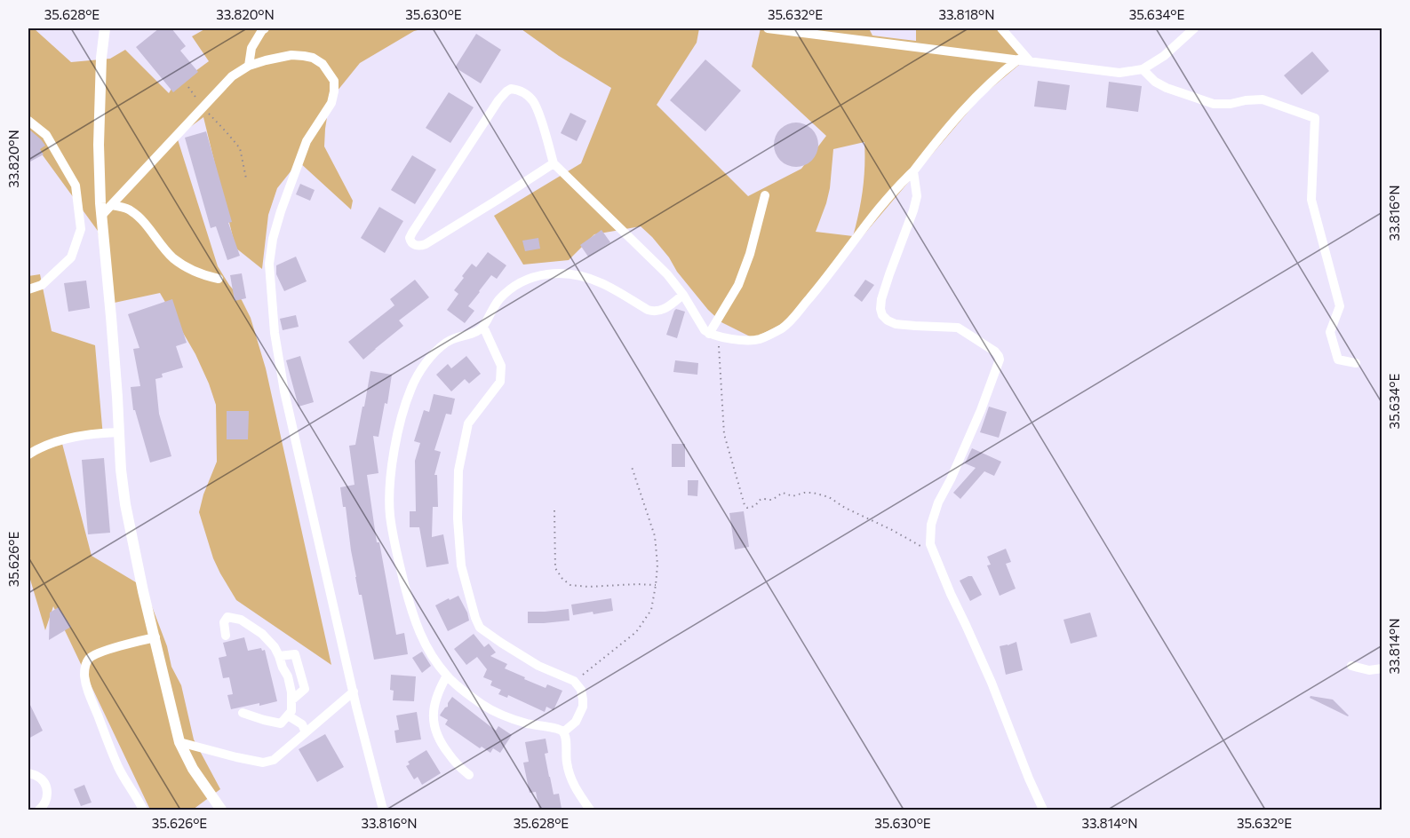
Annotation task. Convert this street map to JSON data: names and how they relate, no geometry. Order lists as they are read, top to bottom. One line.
{"coordinates":["35.628°E","33.820°N","35.630°E","35.632°E","33.818°N","35.634°E","33.816°N","35.626°E","33.814°N"]}
